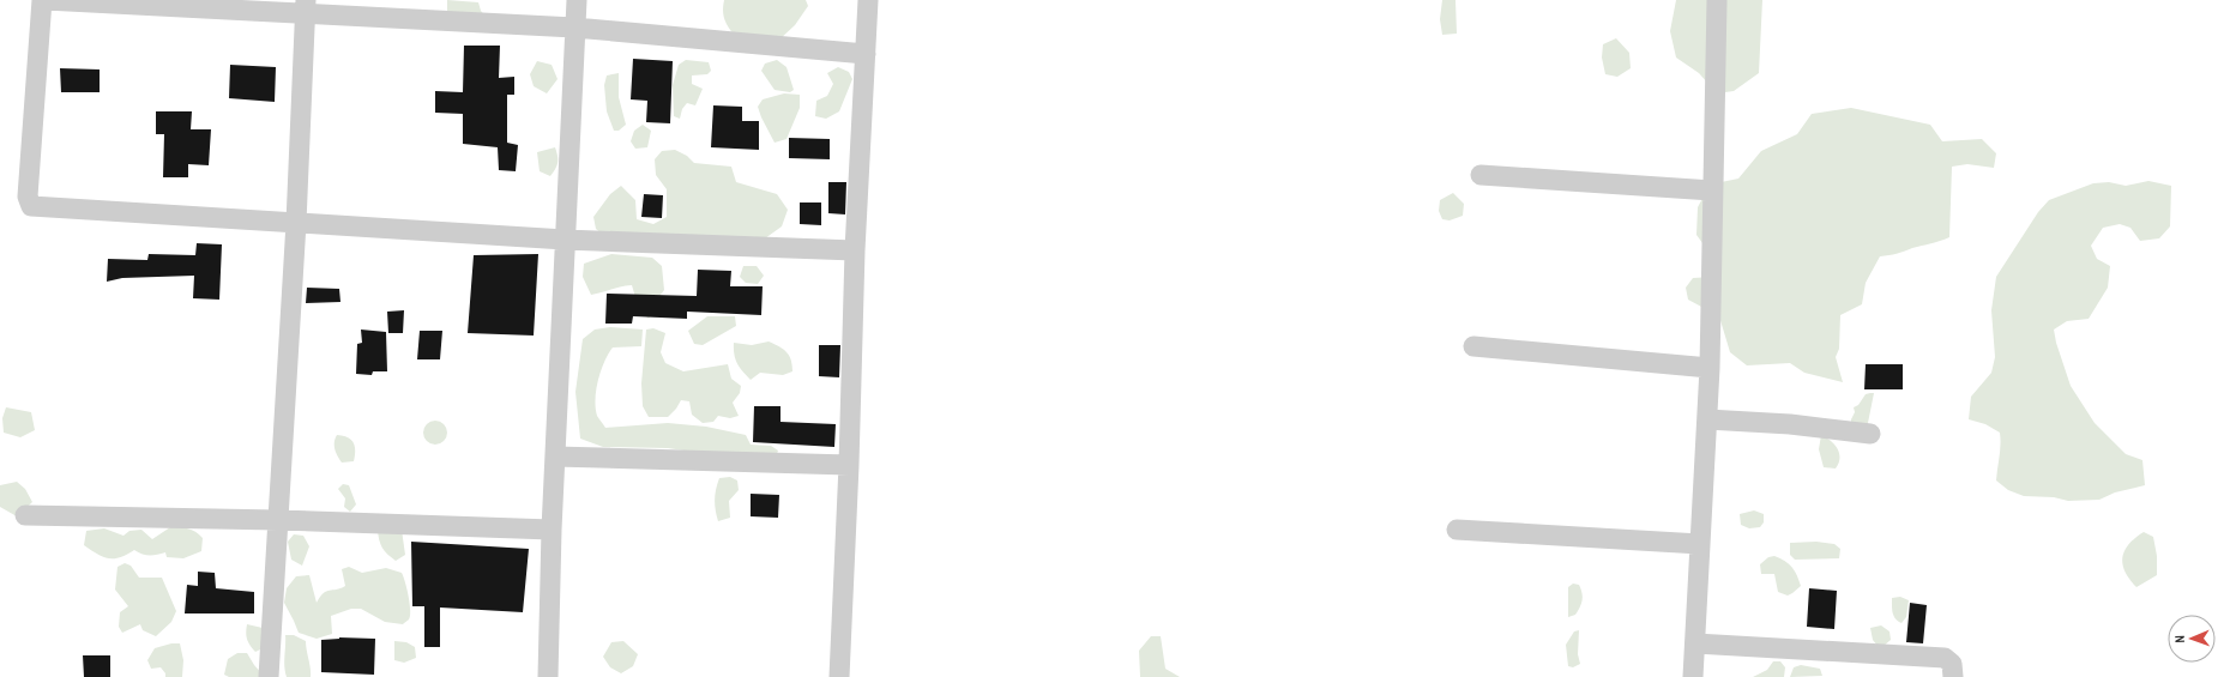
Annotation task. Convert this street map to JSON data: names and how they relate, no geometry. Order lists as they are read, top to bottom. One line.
{"north":"left"}
